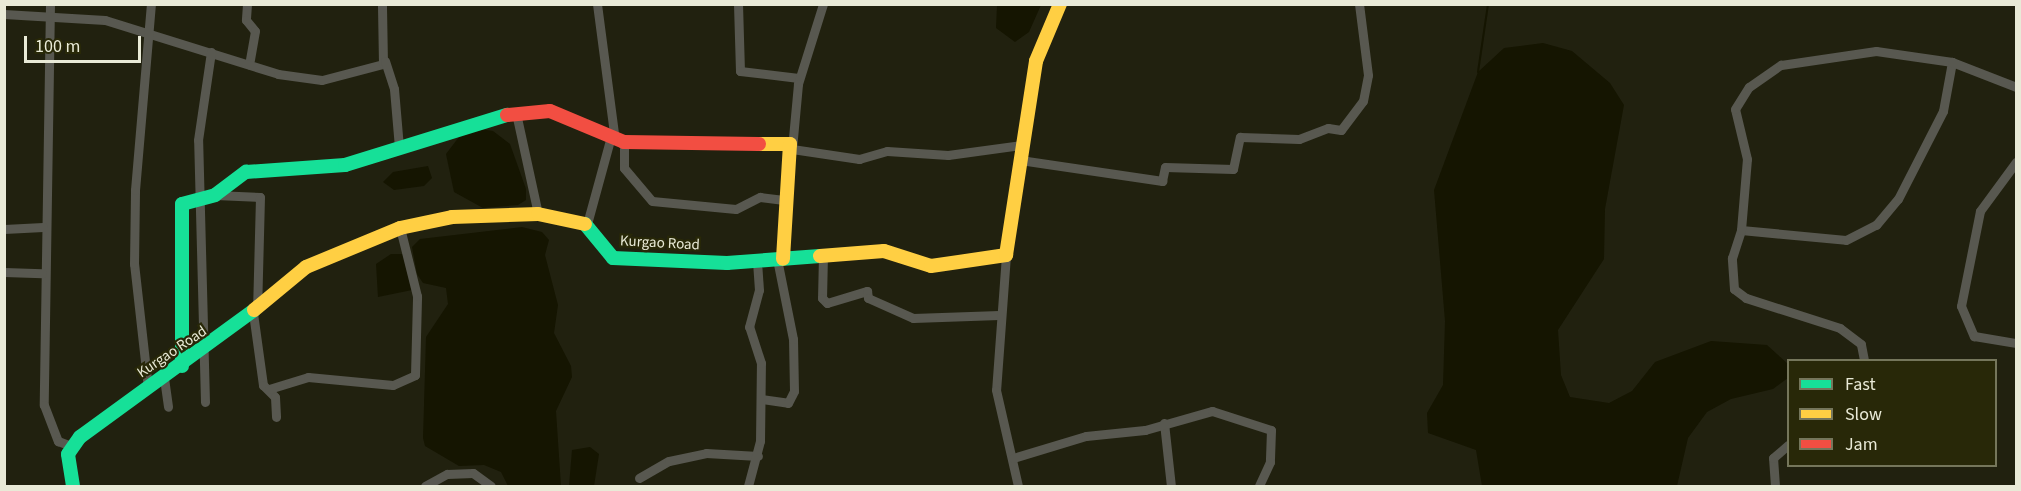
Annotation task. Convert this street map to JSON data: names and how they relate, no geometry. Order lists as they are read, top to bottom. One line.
{"streets":{"street":["Kurgao Road"]},"legend":["Fast","Slow","Jam"],"scale_bar":"100 m"}
